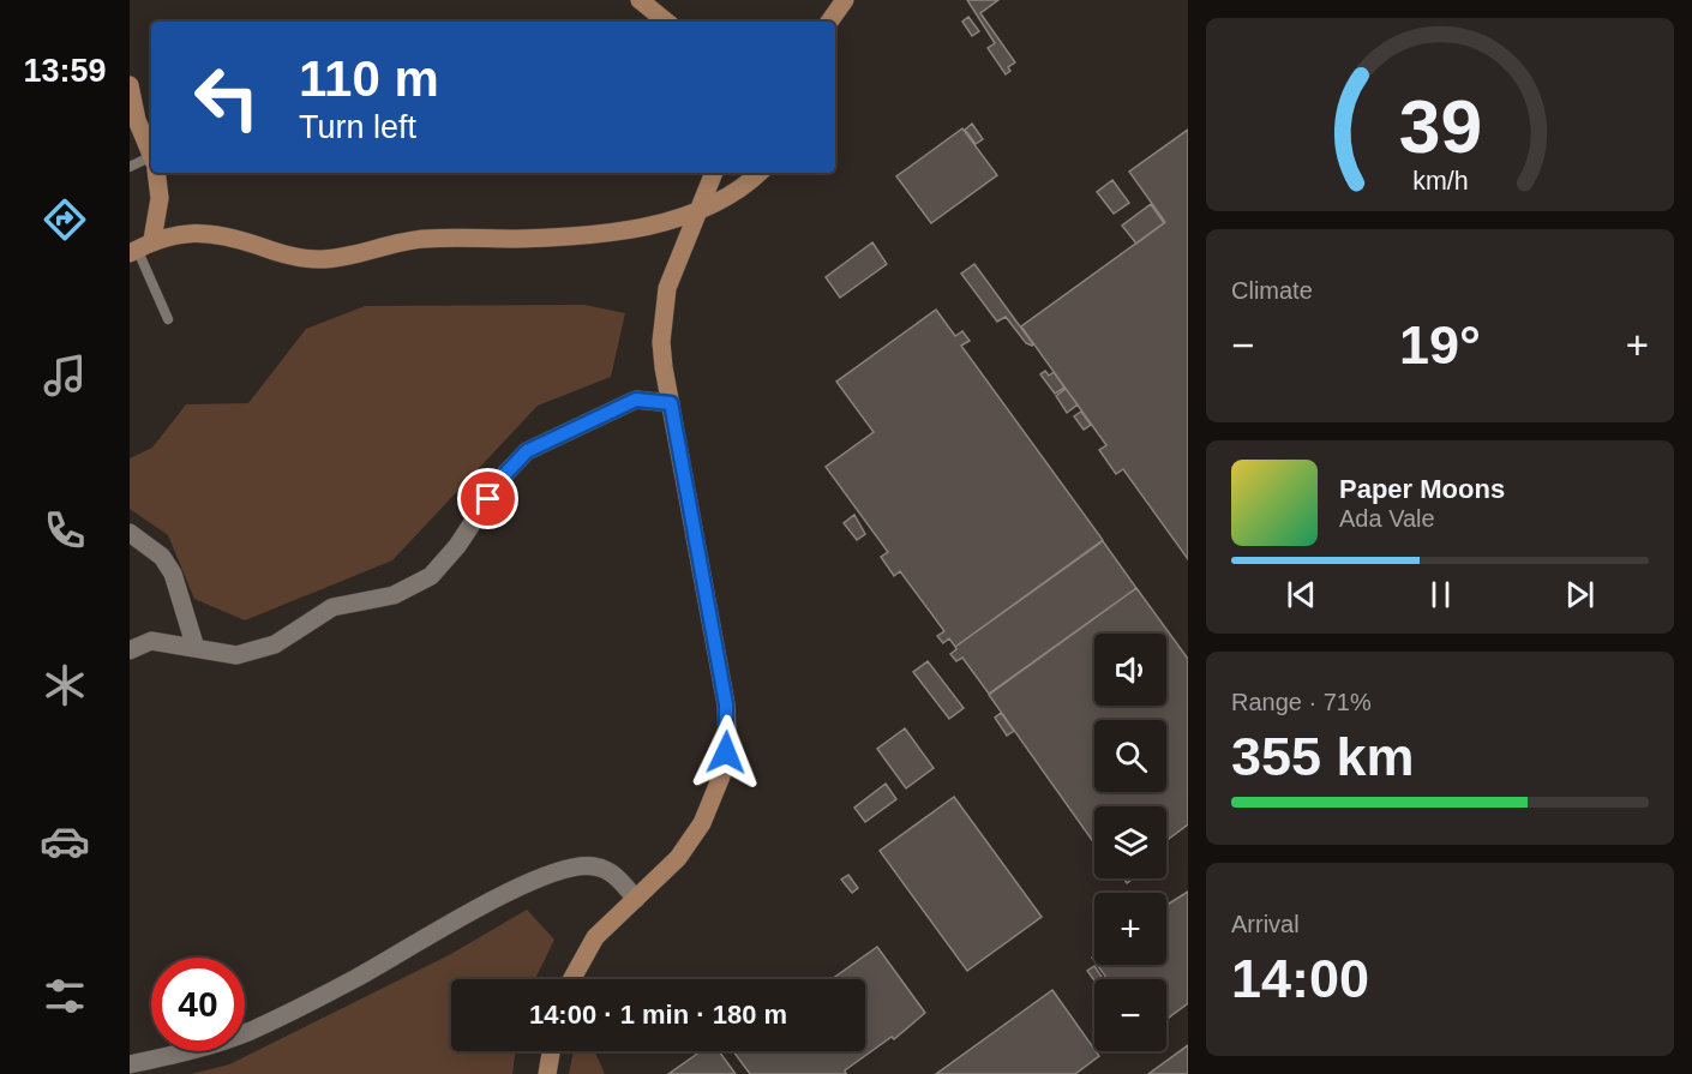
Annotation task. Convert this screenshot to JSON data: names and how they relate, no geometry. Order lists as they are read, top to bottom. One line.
{"page":{"tabs":"13:59","turn":["110 m","Turn left"],"tile":["Climate",["Range · 71%","355 km"],["Arrival","14:00"]],"heat":["−","19°","+"],"song":["Paper Moons","Ada Vale"],"map_buttons":["+","−"],"limit":"40","trip":"14:00 · 1 min · 180 m","gauge":["39","km/h"]}}
